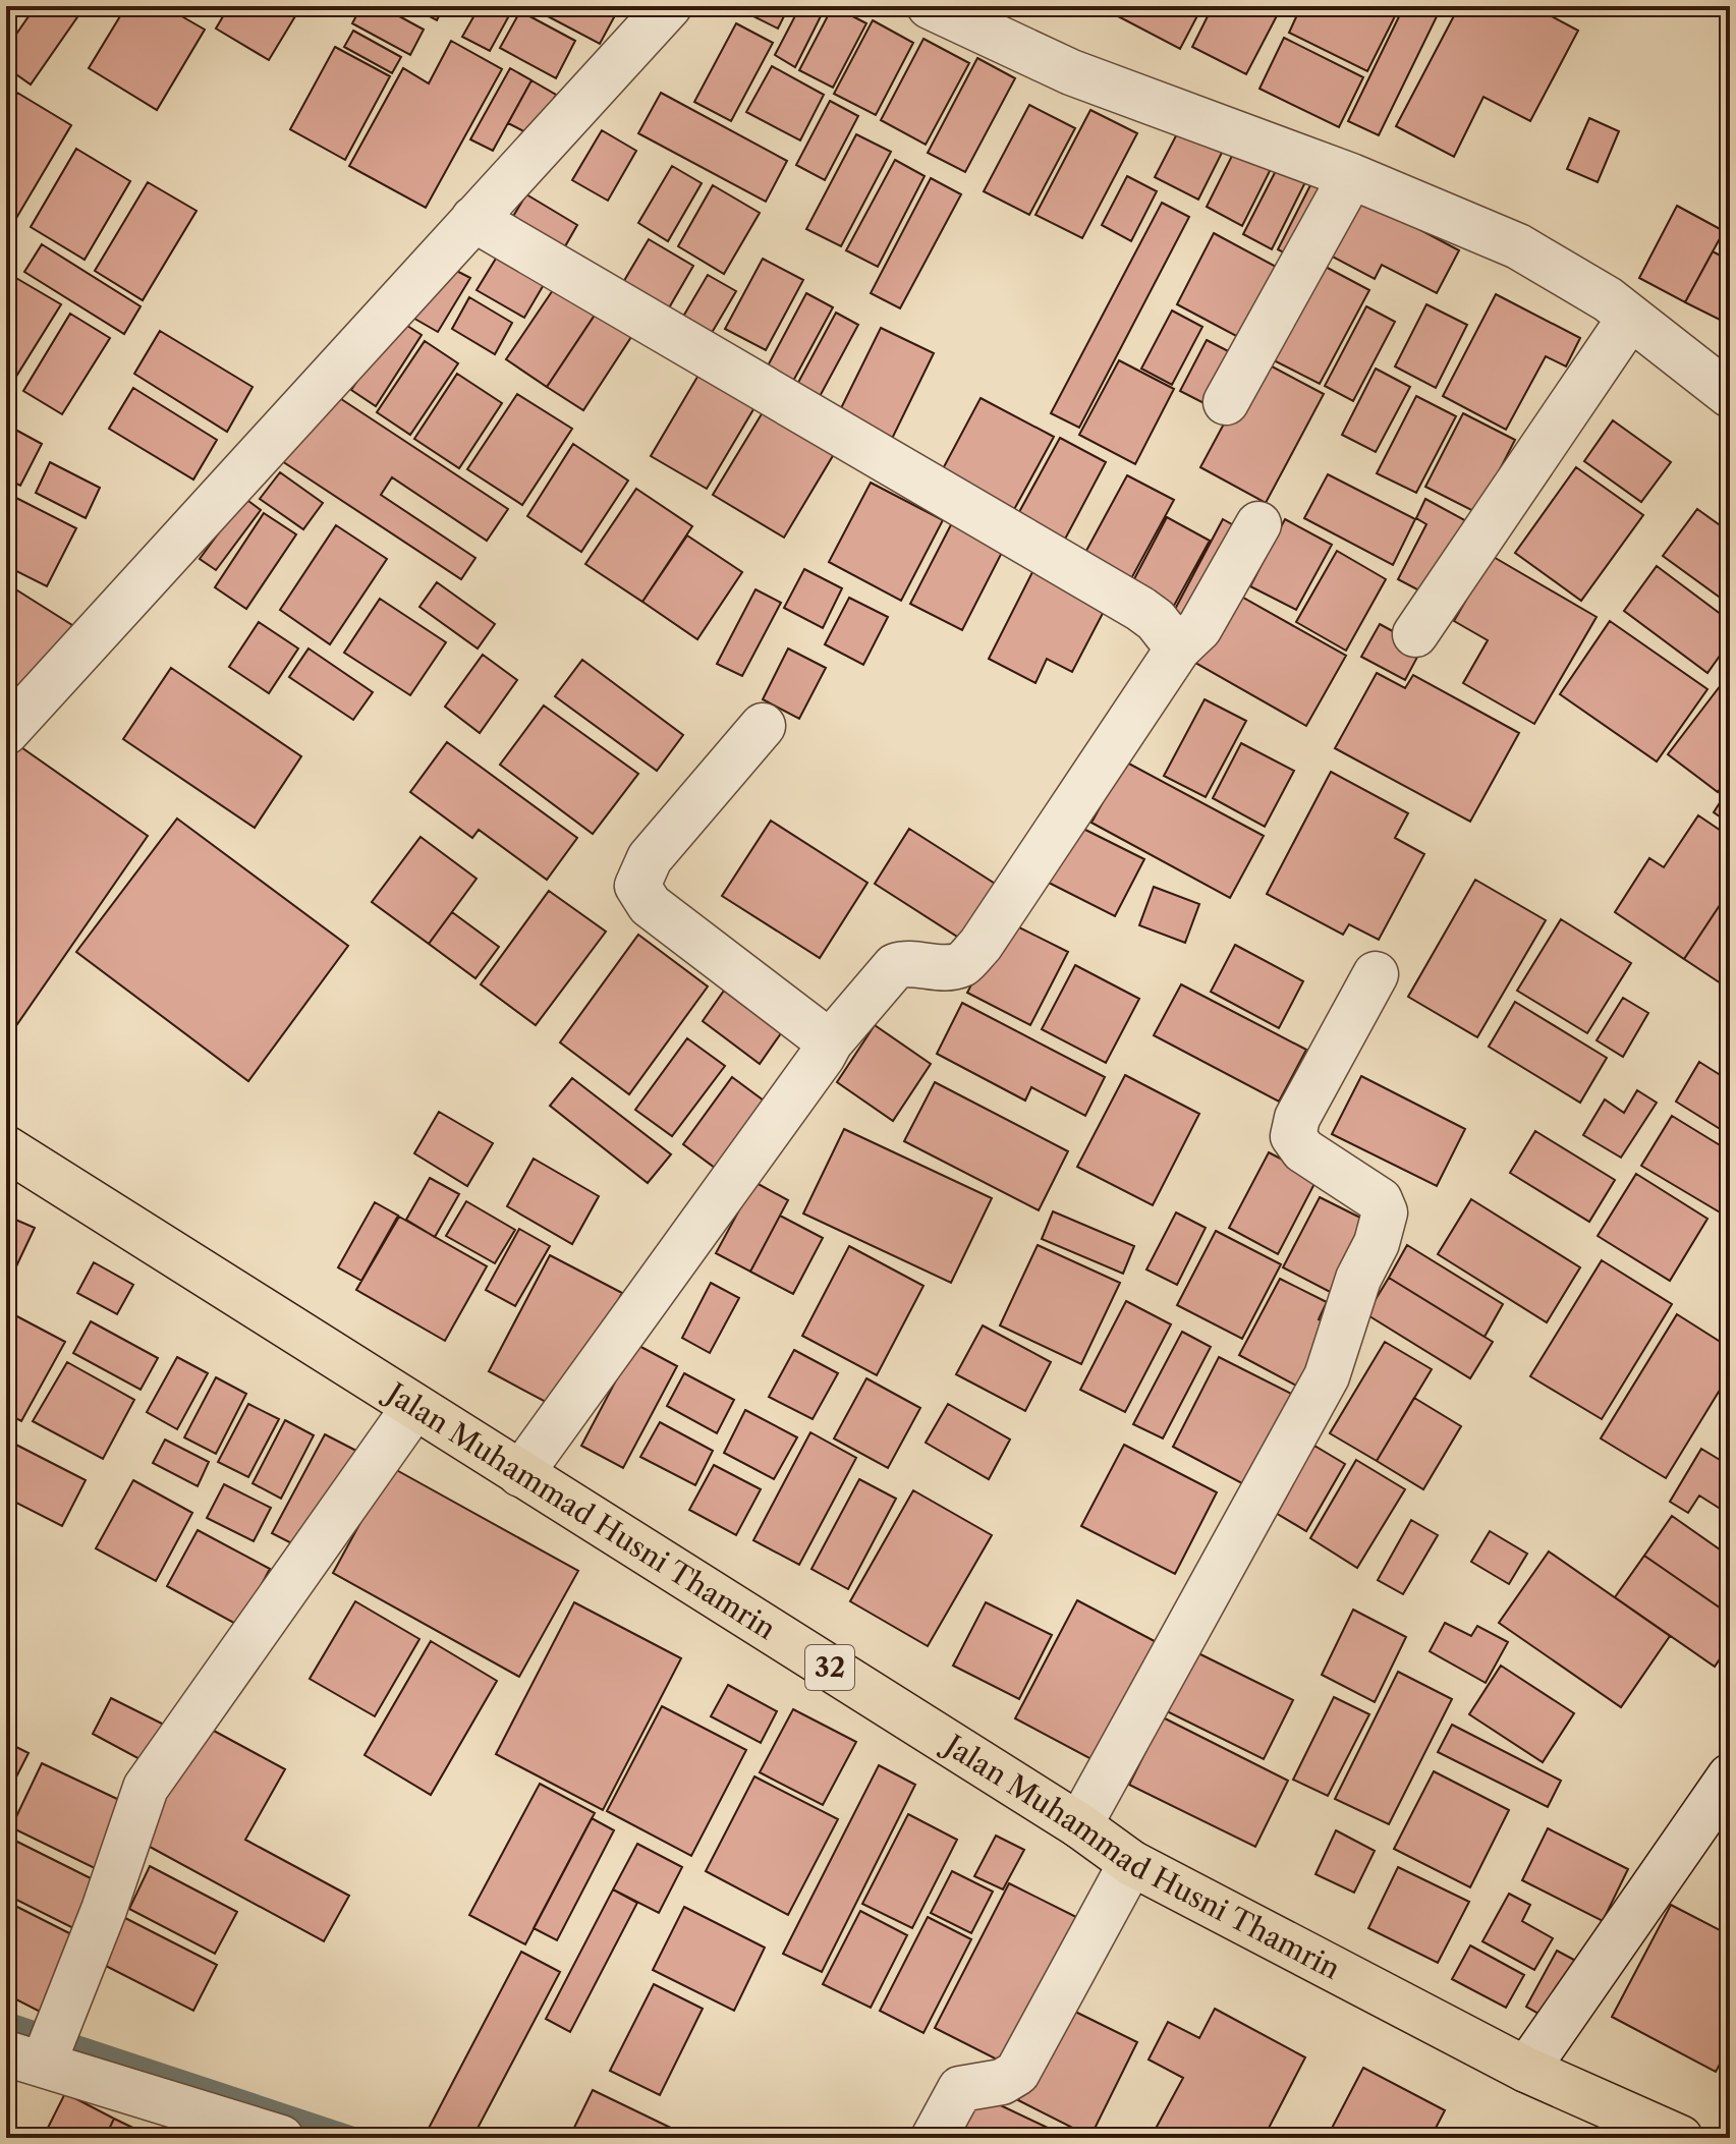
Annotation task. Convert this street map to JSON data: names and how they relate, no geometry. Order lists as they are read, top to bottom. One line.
{"streets":{"highway":["Jalan Muhammad Husni Thamrin","32"]}}
